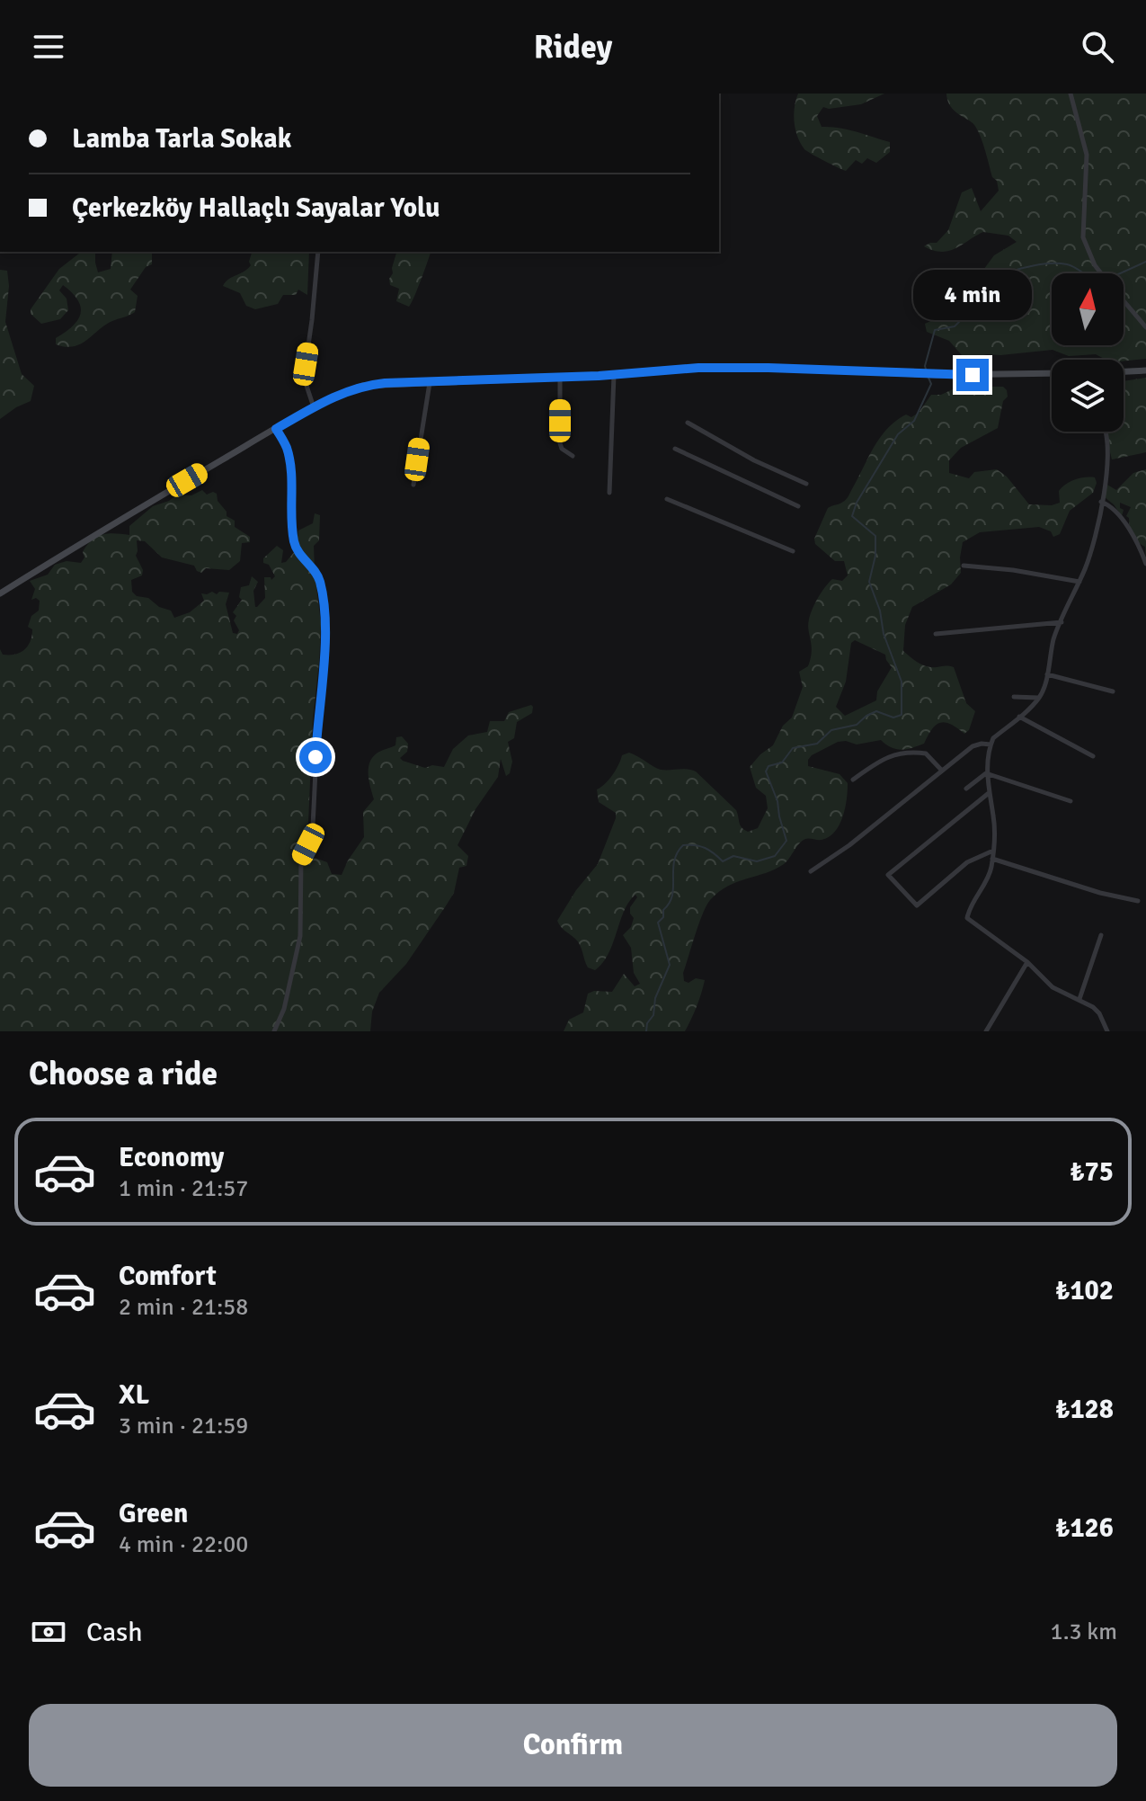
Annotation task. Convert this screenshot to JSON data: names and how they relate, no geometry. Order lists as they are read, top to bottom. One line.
{"north":"top","page":{"header":"Ridey","banner":["Lamba Tarla Sokak","Çerkezköy Hallaçlı Sayalar Yolu"],"bubble":"4 min","heading":"Choose a ride","list":[{"name":"Economy","note":"1 min · 21:57","value":"₺75"},{"name":"Comfort","note":"2 min · 21:58","value":"₺102"},{"name":"XL","note":"3 min · 21:59","value":"₺128"},{"name":"Green","note":"4 min · 22:00","value":"₺126"}],"pay":["Cash","1.3 km"],"buttons":"Confirm"}}
